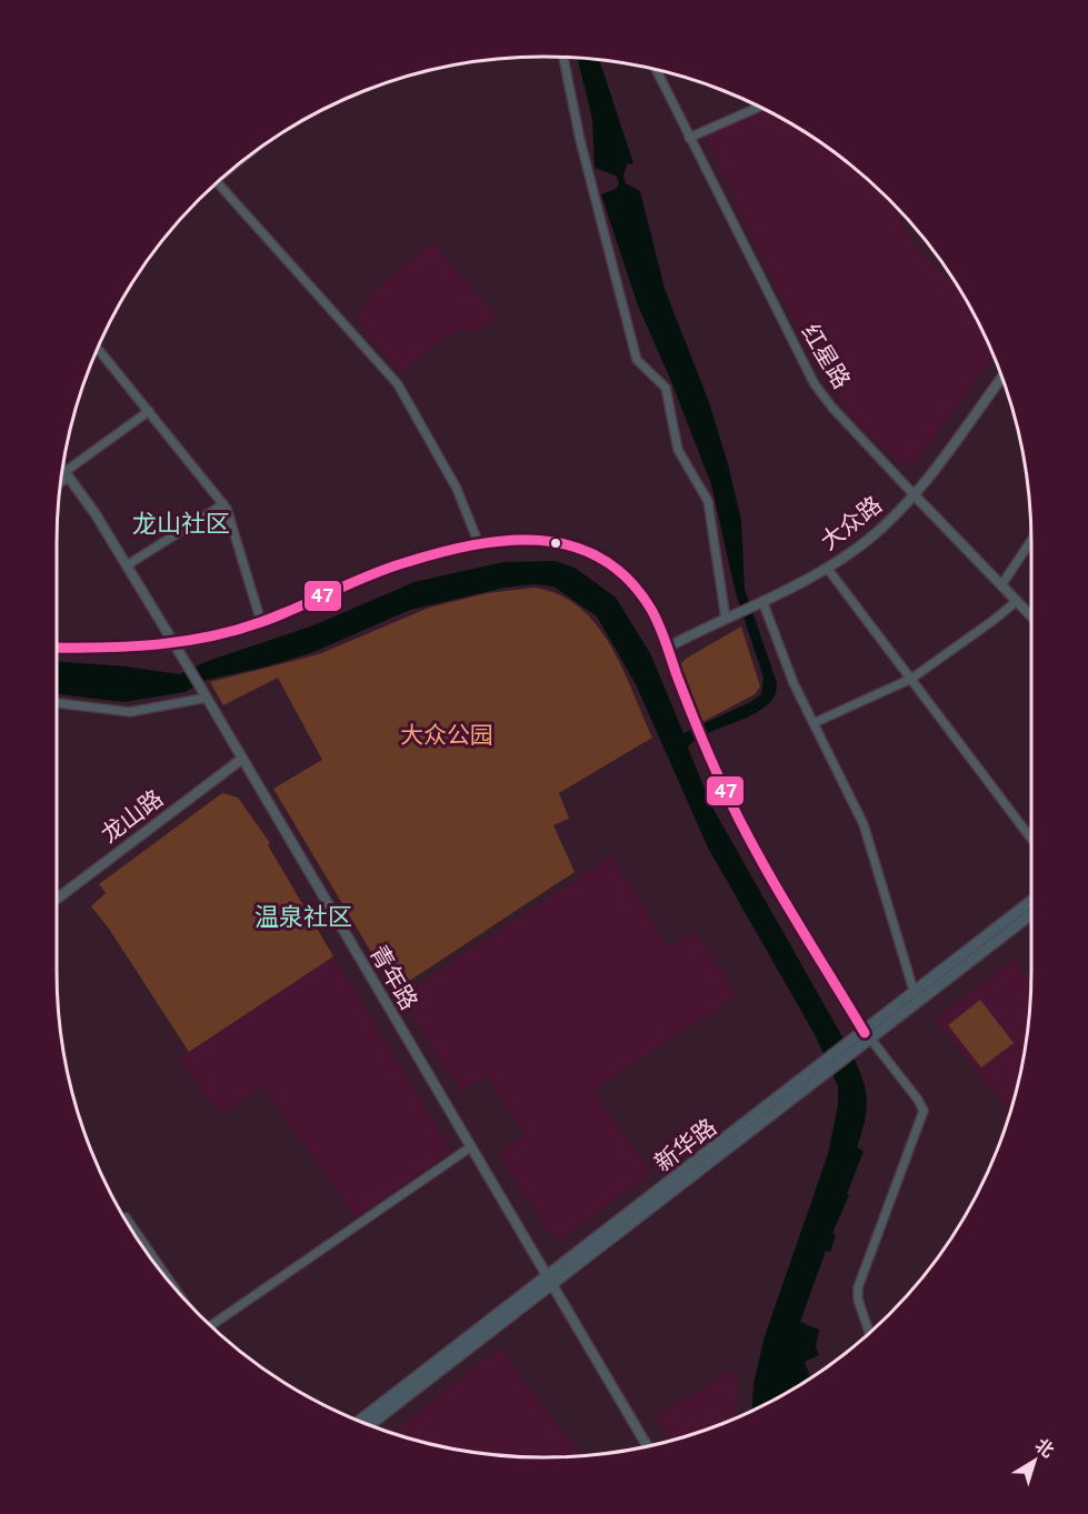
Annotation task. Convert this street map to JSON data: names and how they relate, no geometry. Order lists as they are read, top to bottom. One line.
{"streets":{"main road":["新华路"],"street":["红星路","大众路","龙山路","青年路"]},"crossings":[["红星路","大众路"],["龙山路","青年路"],["青年路","新华路"]],"districts":["龙山社区","温泉社区"],"parks":["大众公园"],"lines":["transit line 47"],"north":"top right"}
